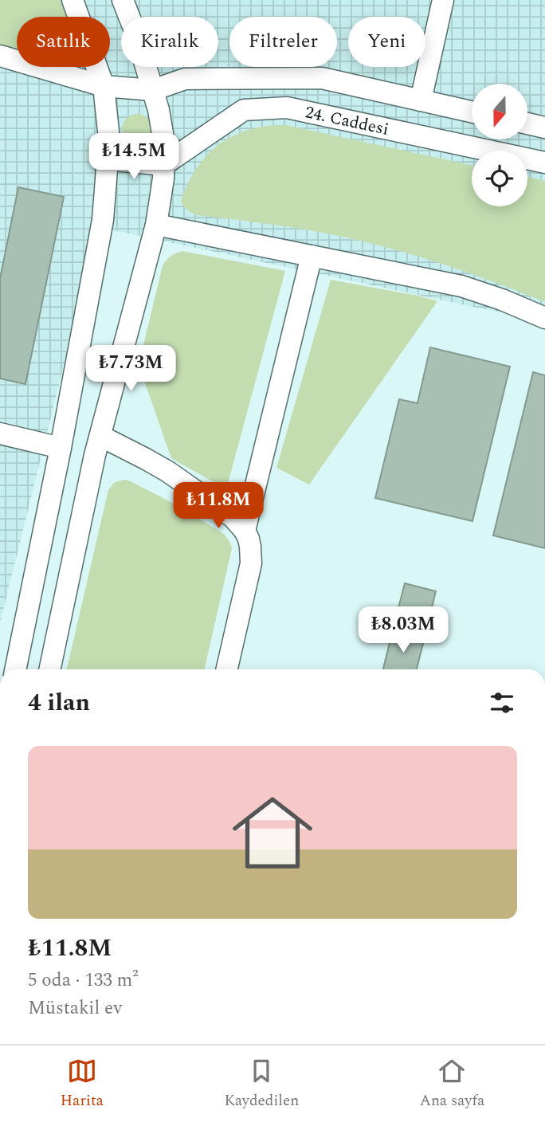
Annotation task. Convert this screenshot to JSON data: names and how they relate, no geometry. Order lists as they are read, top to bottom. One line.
{"streets":{"street":["24. Caddesi"]},"north":"bottom","page":{"chip":["Satılık","Kiralık","Filtreler","Yeni"],"price":["₺14.5M","₺7.73M","₺11.8M","₺8.03M"],"heading":"4 ilan","list":[{"name":"₺11.8M","note":"5 oda · 133 m² · Müstakil ev"}],"tabs":["Harita","Kaydedilen","Ana sayfa"]}}
